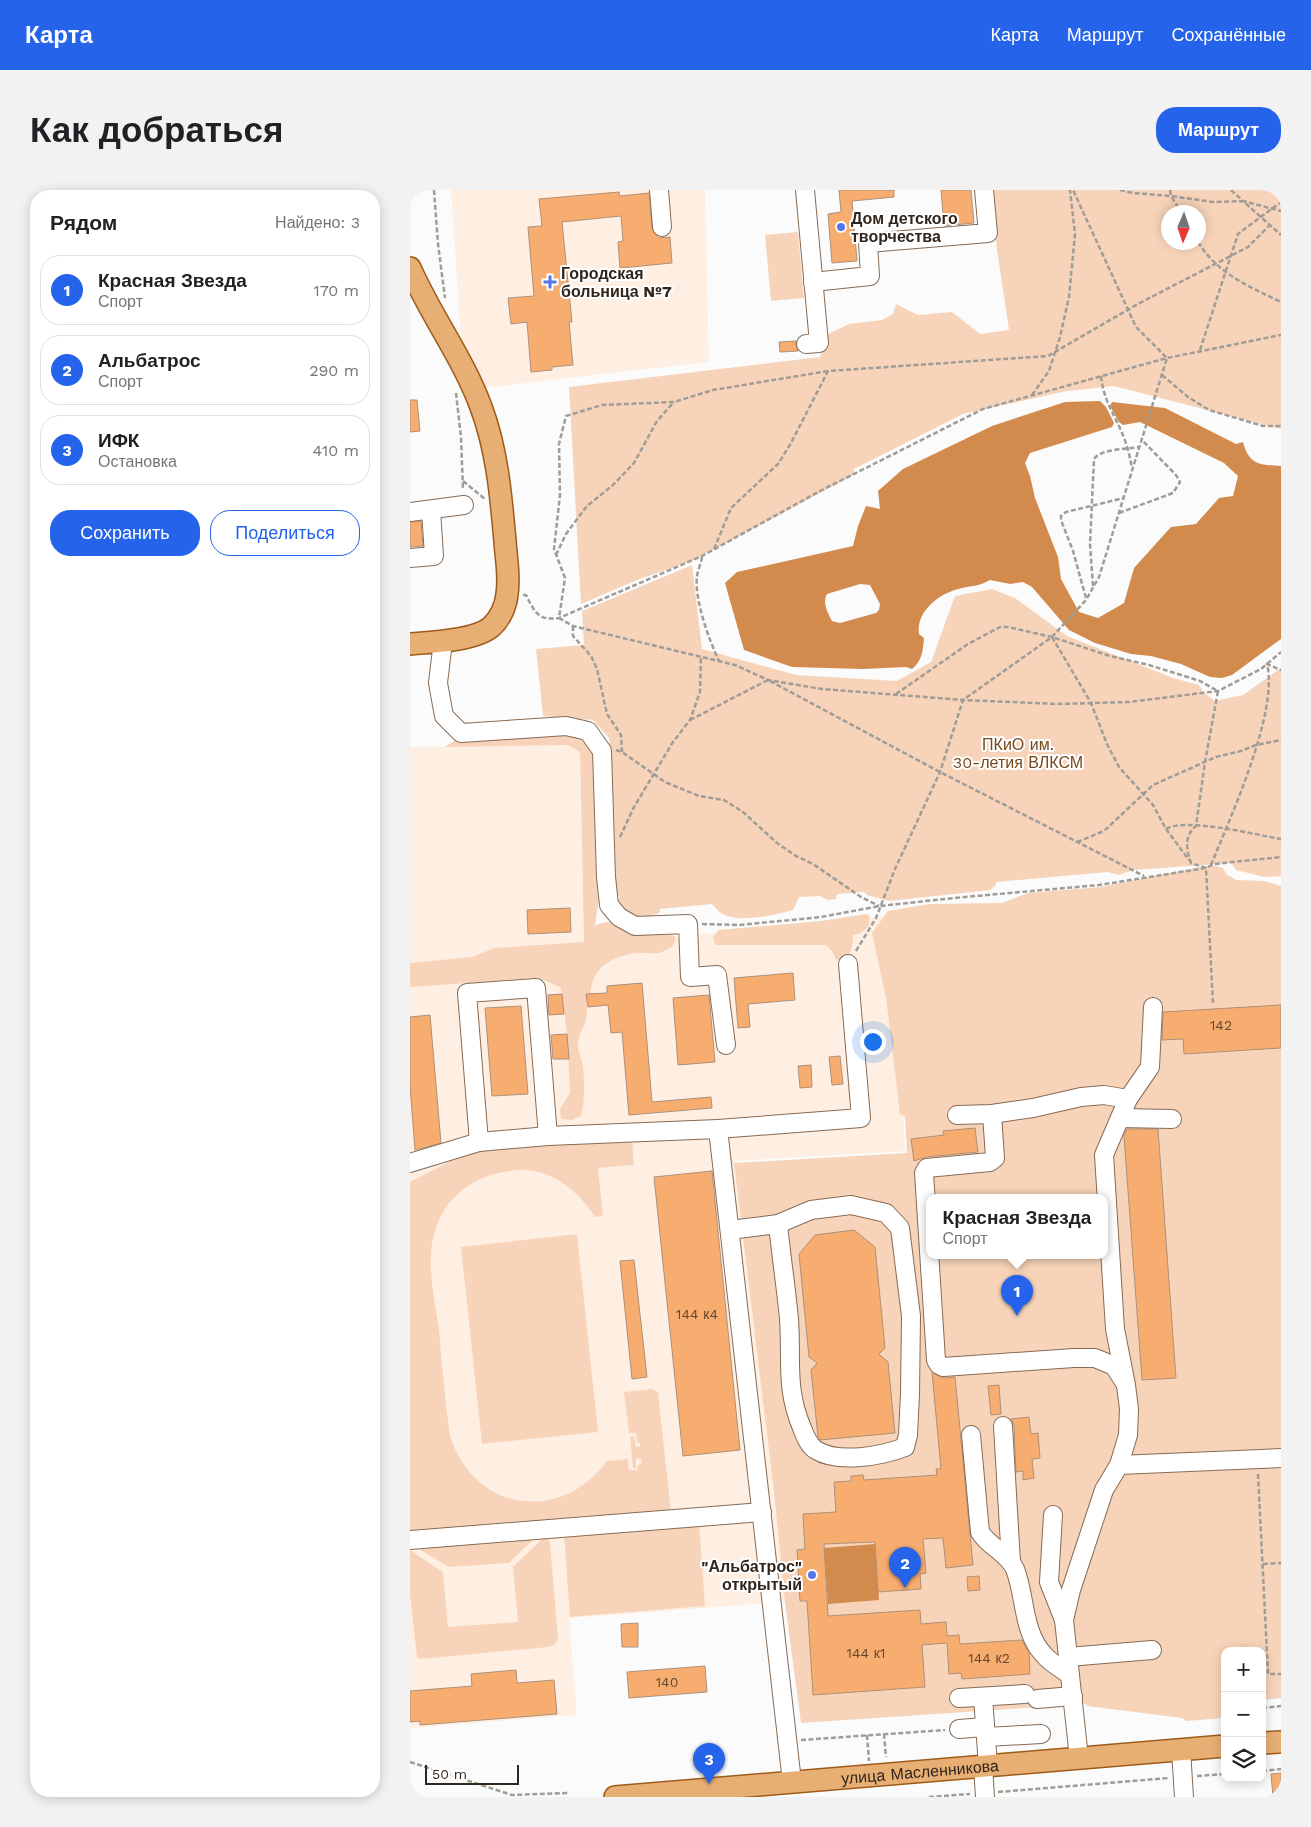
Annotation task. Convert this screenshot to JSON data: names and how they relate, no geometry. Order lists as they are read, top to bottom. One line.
{"streets":{"main road":["улица Масленникова"]},"parks":["ПКиО им. 30-летия ВЛКСМ"],"places":{"other":["Дом детского творчества","\"Альбатрос\" открытый"],"health":["Городская больница №7"]},"house_numbers":["142","144 к4","144 к1","144 к2","140"],"scale_bar":"50 m","north":"bottom","page":{"header":"Карта","nav":["Карта","Маршрут","Сохранённые"],"buttons":["Маршрут",["Сохранить","Поделиться"]],"title":"Как добраться","heading":["Рядом","Найдено: 3"],"list":[{"mark":"1","name":"Красная Звезда","note":"Спорт","value":"170 m"},{"mark":"2","name":"Альбатрос","note":"Спорт","value":"290 m"},{"mark":"3","name":"ИФК","note":"Остановка","value":"410 m"}],"popup":["Красная Звезда","Спорт"],"pins":["1","2","3"],"map_buttons":["+","−"],"scale":"50 m"}}
